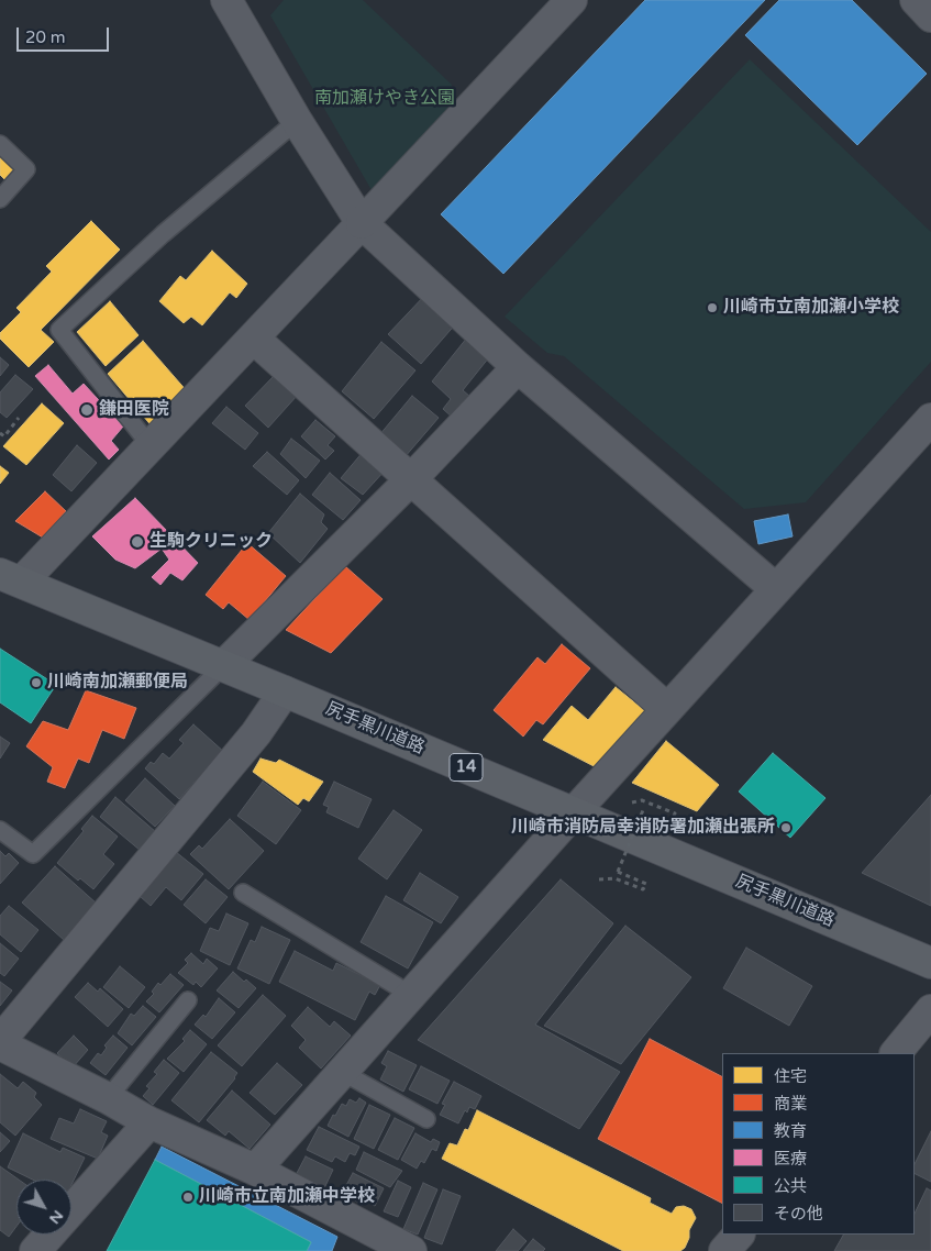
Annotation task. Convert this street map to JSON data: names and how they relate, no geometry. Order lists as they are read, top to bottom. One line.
{"streets":{"main road":["尻手黒川道路","14"]},"parks":["南加瀬けやき公園"],"places":["川崎市立南加瀬小学校","鎌田医院","生駒クリニック","川崎南加瀬郵便局","川崎市消防局幸消防署加瀬出張所","川崎市立南加瀬中学校"],"legend":["住宅","商業","教育","医療","公共","その他"],"scale_bar":"20 m","north":"bottom right"}
